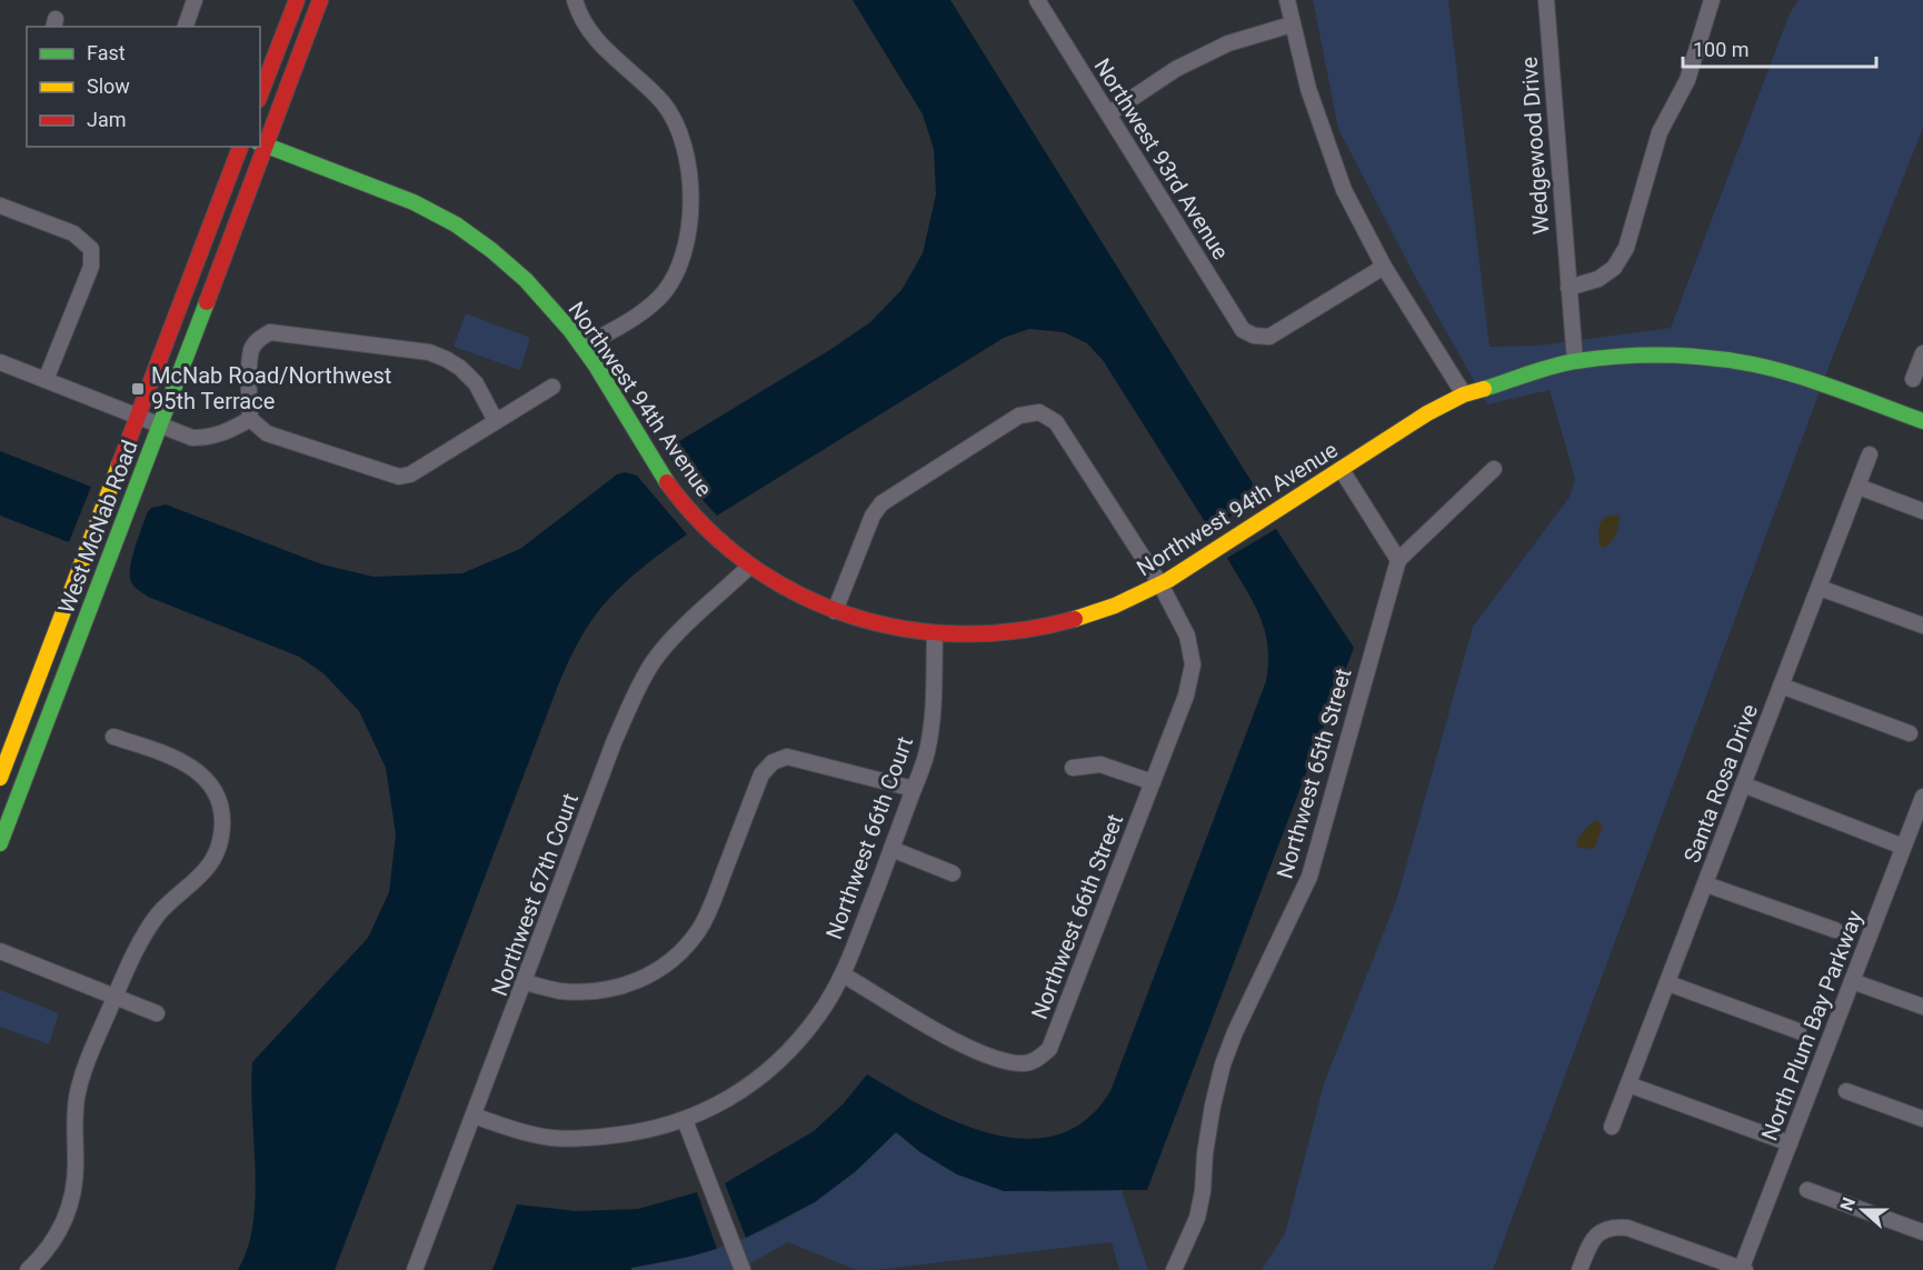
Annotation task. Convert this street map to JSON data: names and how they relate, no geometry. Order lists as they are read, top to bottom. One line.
{"streets":{"street":["Wedgewood Drive","Northwest 93rd Avenue","Northwest 94th Avenue","West McNab Road","Northwest 65th Street","Santa Rosa Drive","Northwest 66th Court","Northwest 67th Court","Northwest 66th Street","North Plum Bay Parkway"]},"crossings":[["Wedgewood Drive","Northwest 94th Avenue"],["Northwest 94th Avenue","West McNab Road"],["Northwest 94th Avenue","Northwest 66th Court"],["Northwest 94th Avenue","Northwest 67th Court"],["Northwest 94th Avenue","Northwest 66th Street"],["Northwest 66th Court","Northwest 67th Court"],["Northwest 66th Court","Northwest 66th Street"]],"places":{"transit":["McNab Road/Northwest 95th Terrace"]},"legend":["Fast","Slow","Jam"],"scale_bar":"100 m","north":"left"}
